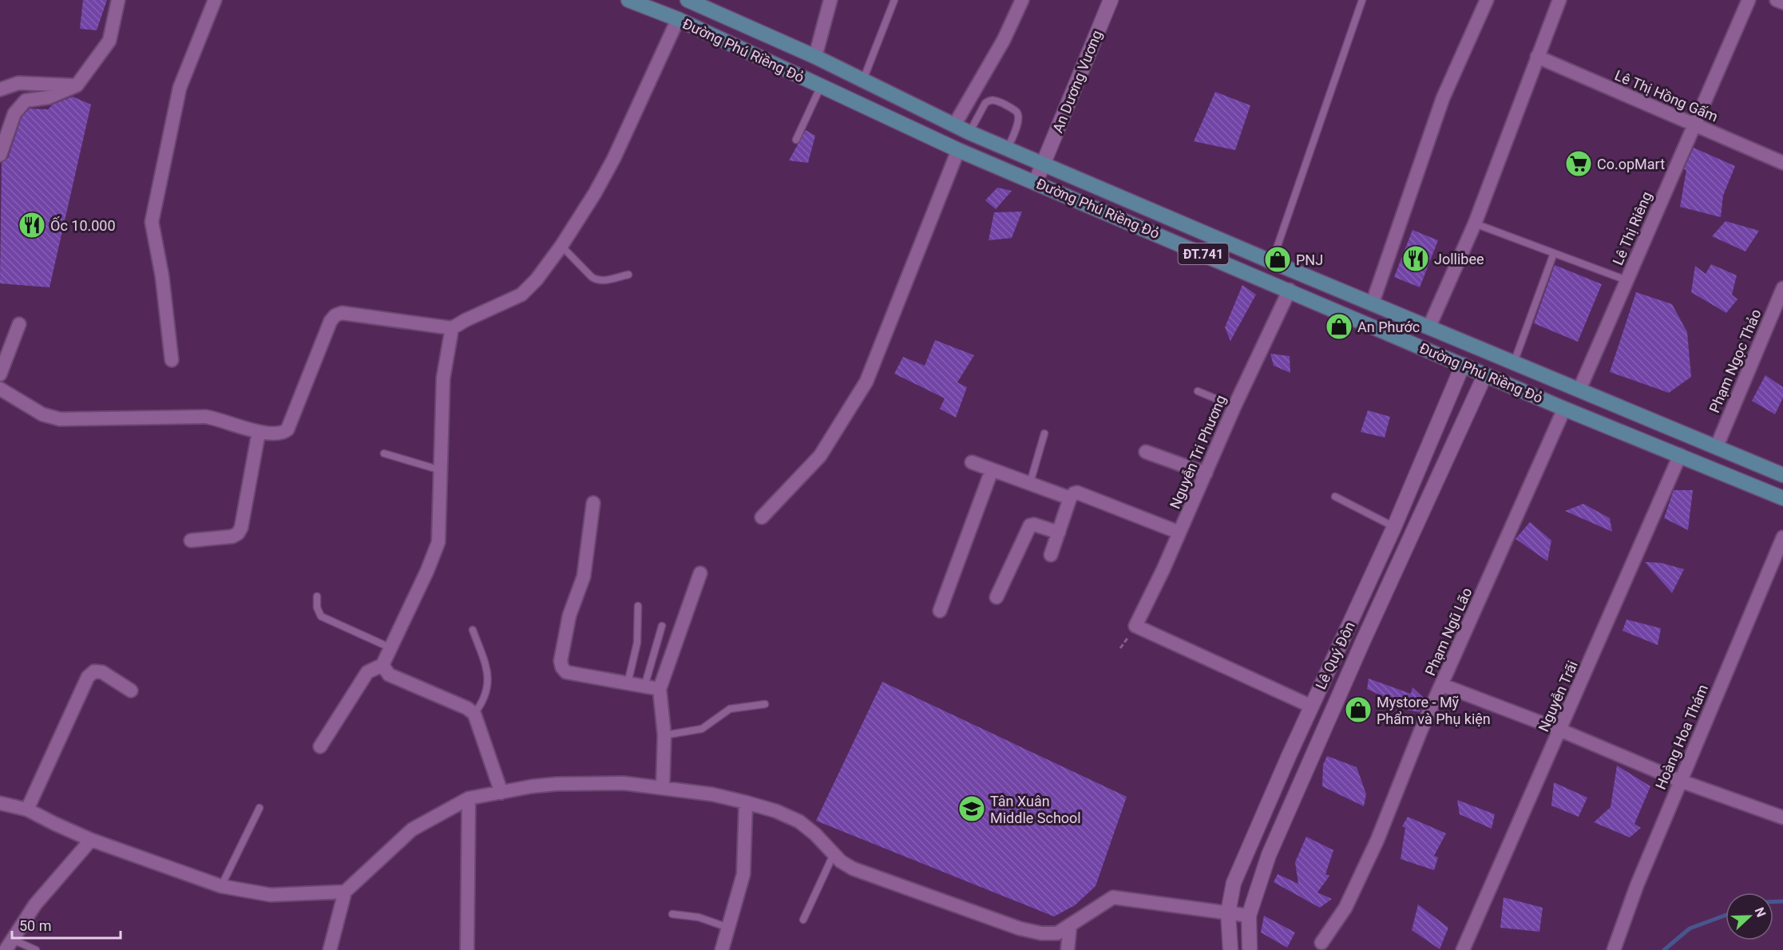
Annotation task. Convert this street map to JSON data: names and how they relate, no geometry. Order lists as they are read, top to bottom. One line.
{"streets":{"main road":["Đường Phú Riềng Đỏ","An Dương Vương","ĐT.741","Lê Quý Đôn"],"street":["Lê Thị Hồng Gấm","Lê Thị Riêng","Phạm Ngọc Thảo","Nguyễn Tri Phương","Phạm Ngũ Lão","Nguyễn Trãi","Hoàng Hoa Thám"]},"crossings":[["Đường Phú Riềng Đỏ","An Dương Vương"],["Đường Phú Riềng Đỏ","Lê Thị Riêng"],["Đường Phú Riềng Đỏ","Phạm Ngọc Thảo"],["Đường Phú Riềng Đỏ","Nguyễn Tri Phương"],["Đường Phú Riềng Đỏ","Phạm Ngũ Lão"],["Đường Phú Riềng Đỏ","Lê Quý Đôn"],["Đường Phú Riềng Đỏ","Nguyễn Trãi"],["Lê Thị Hồng Gấm","Lê Thị Riêng"],["Nguyễn Tri Phương","Lê Quý Đôn"]],"places":{"supermarket":["Co.opMart"],"restaurant":["Ốc 10.000","Jollibee"],"shop":["PNJ","An Phước","Mystore - Mỹ Phẩm và Phụ kiện"],"school or university":["Tân Xuân Middle School"]},"scale_bar":"50 m","north":"right"}
